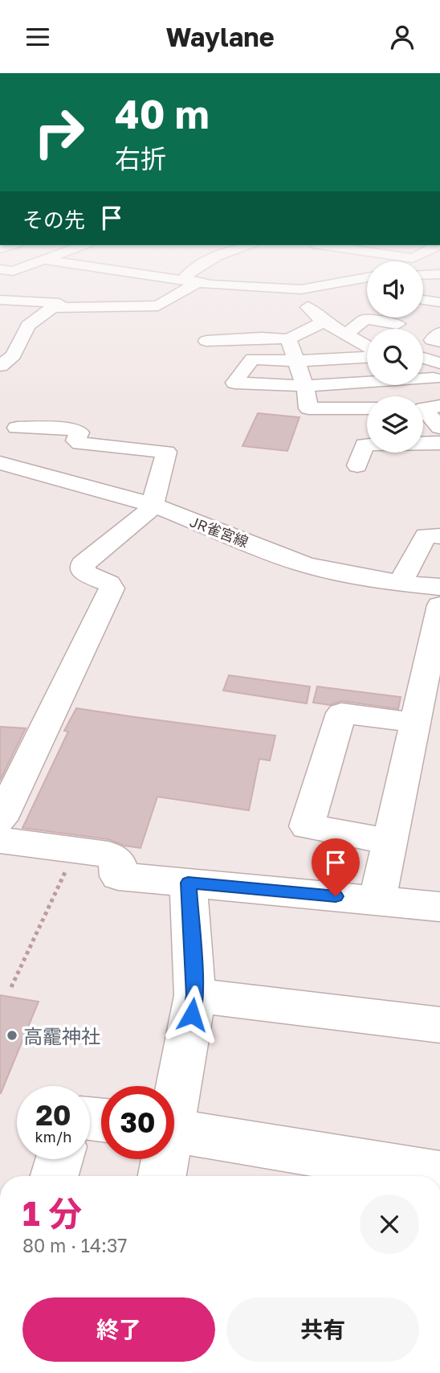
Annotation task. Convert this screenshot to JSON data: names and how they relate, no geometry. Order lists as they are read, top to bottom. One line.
{"streets":{"street":["JR雀宮線"]},"places":["高靇神社"],"page":{"header":"Waylane","turn":["40 m","右折"],"then":"その先","speed":"20 km/h","limit":"30","heading":["1 分","80 m · 14:37"],"buttons":["終了","共有"]}}
